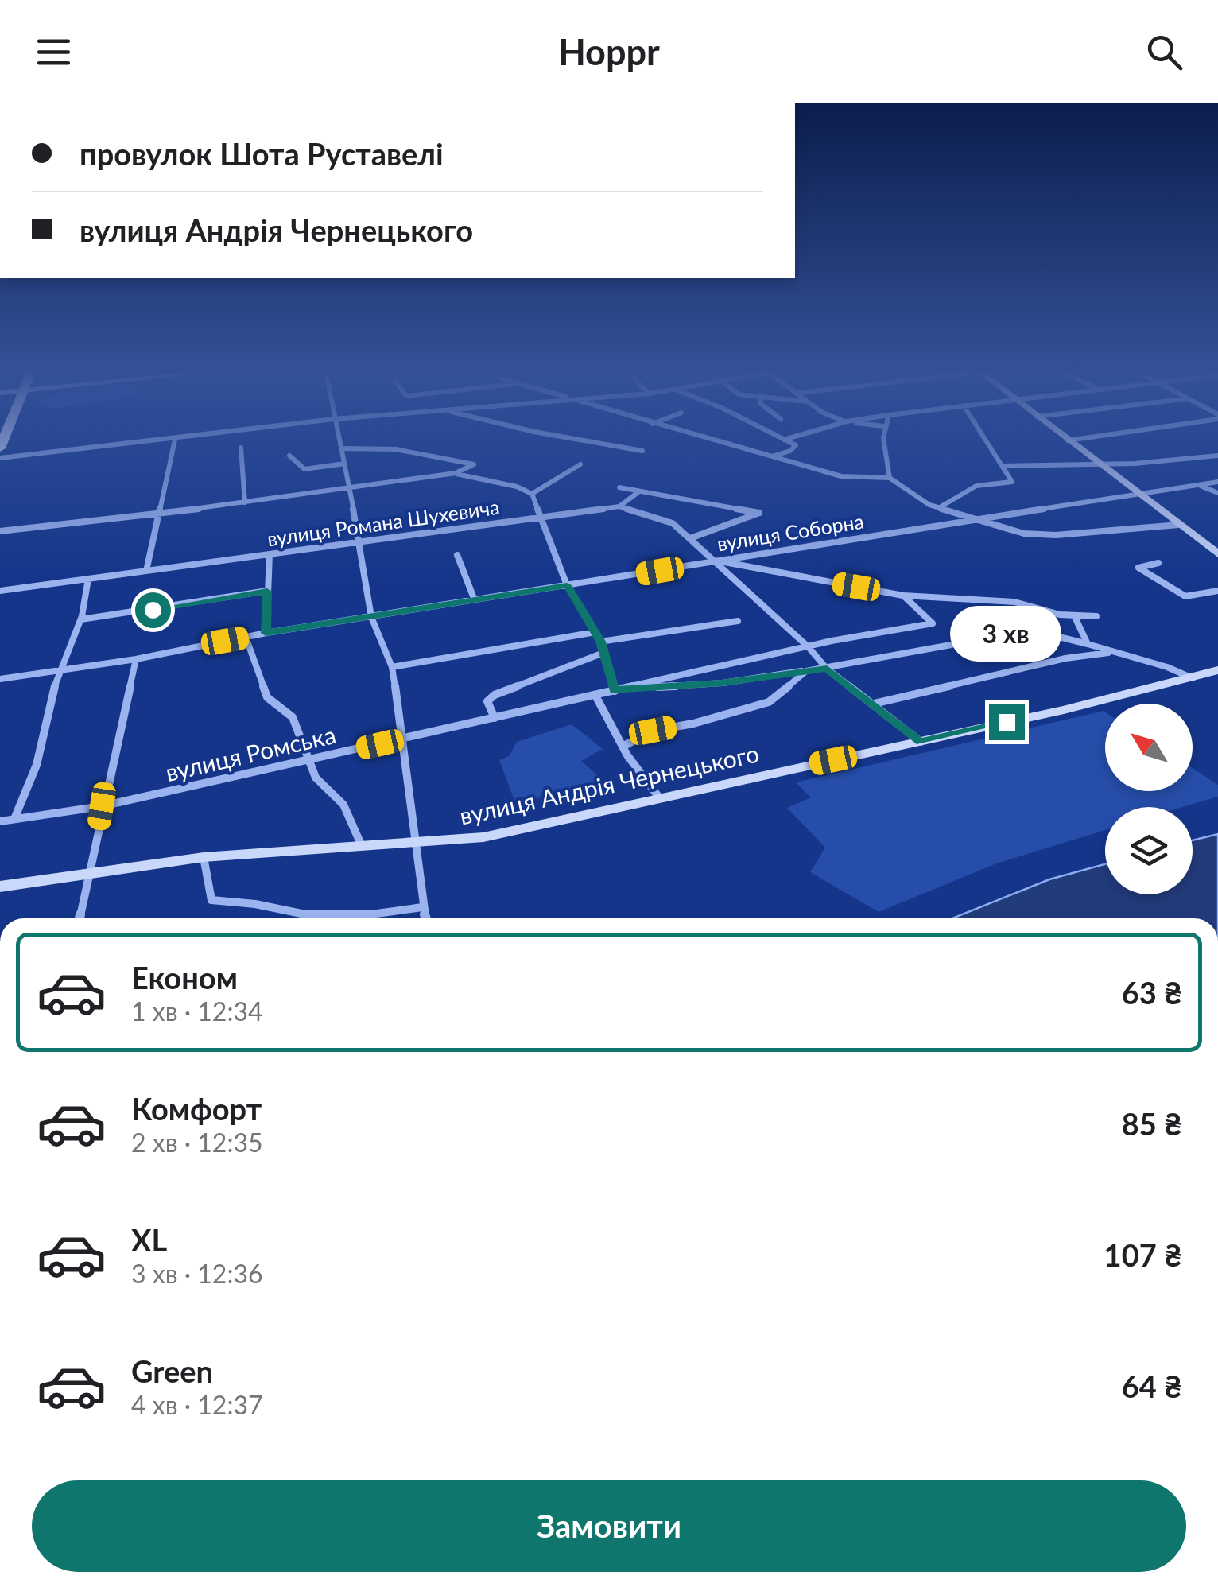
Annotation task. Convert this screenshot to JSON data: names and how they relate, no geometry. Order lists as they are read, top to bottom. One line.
{"streets":{"street":["вулиця Романа Шухевича","вулиця Соборна","вулиця Ромська","вулиця Андрія Чернецького"]},"crossings":[["вулиця Романа Шухевича","вулиця Соборна"],["вулиця Романа Шухевича","вулиця Ромська"],["вулиця Романа Шухевича","вулиця Андрія Чернецького"]],"north":"top left","page":{"header":"Hoppr","banner":["провулок Шота Руставелі","вулиця Андрія Чернецького"],"bubble":"3 хв","list":[{"name":"Економ","note":"1 хв · 12:34","value":"63 ₴"},{"name":"Комфорт","note":"2 хв · 12:35","value":"85 ₴"},{"name":"XL","note":"3 хв · 12:36","value":"107 ₴"},{"name":"Green","note":"4 хв · 12:37","value":"64 ₴"}],"buttons":"Замовити"}}
